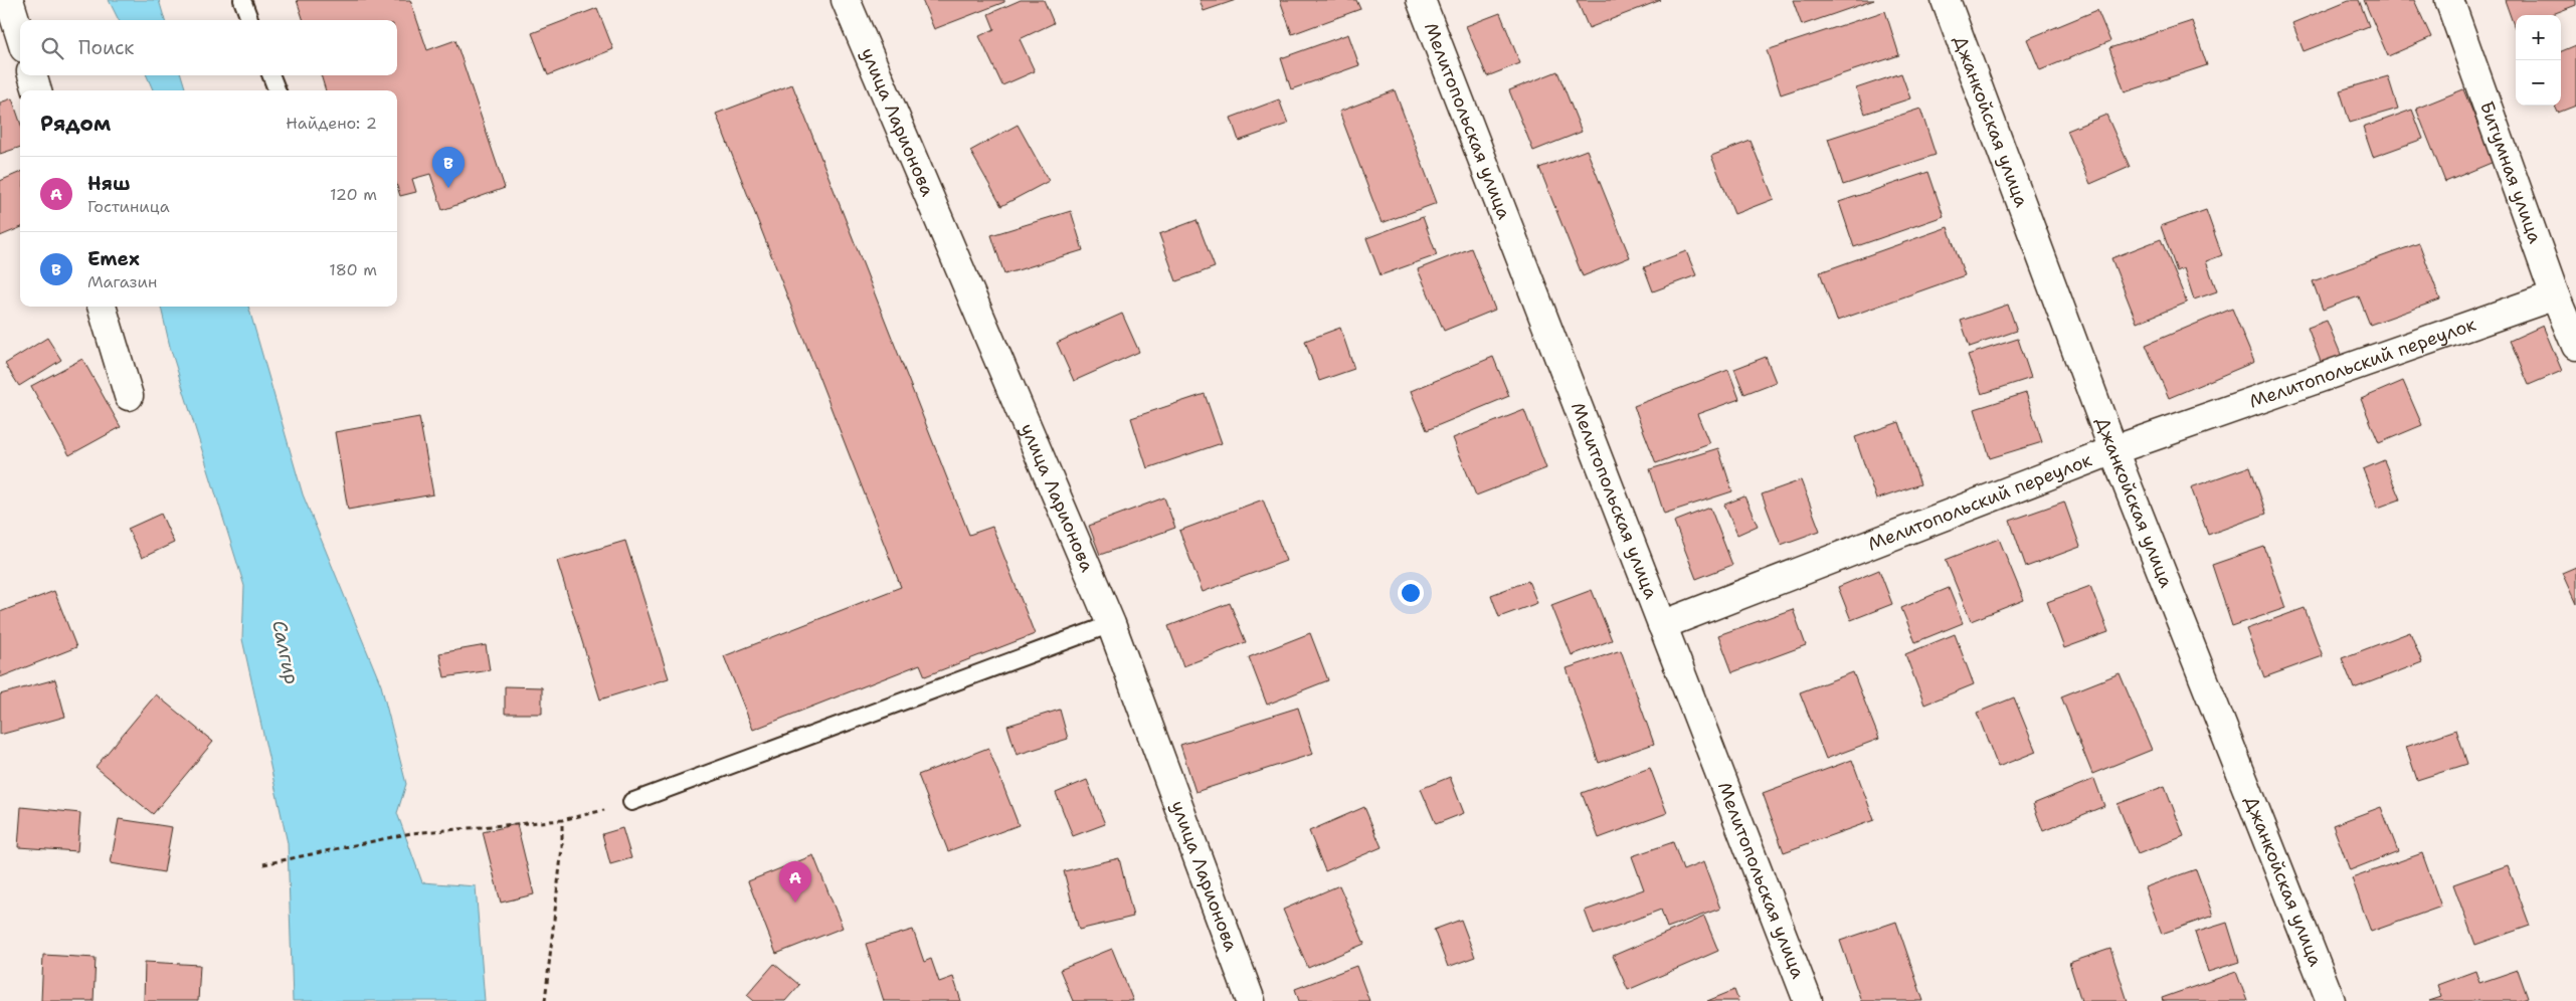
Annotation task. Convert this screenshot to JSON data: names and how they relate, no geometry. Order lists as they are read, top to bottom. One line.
{"streets":{"street":["Мелитопольская улица","Джанкойская улица","улица Ларионова","Битумная улица","Мелитопольский переулок"]},"crossings":[["Мелитопольская улица","Мелитопольский переулок"],["Джанкойская улица","Мелитопольский переулок"],["Битумная улица","Мелитопольский переулок"]],"water":["Салгир"],"page":{"map_buttons":["+","−"],"search":"Поиск","heading":["Рядом","Найдено: 2"],"pins":["B","A"],"list":[{"mark":"A","name":"Няш","note":"Гостиница","value":"120 m"},{"mark":"B","name":"Emex","note":"Магазин","value":"180 m"}]}}
